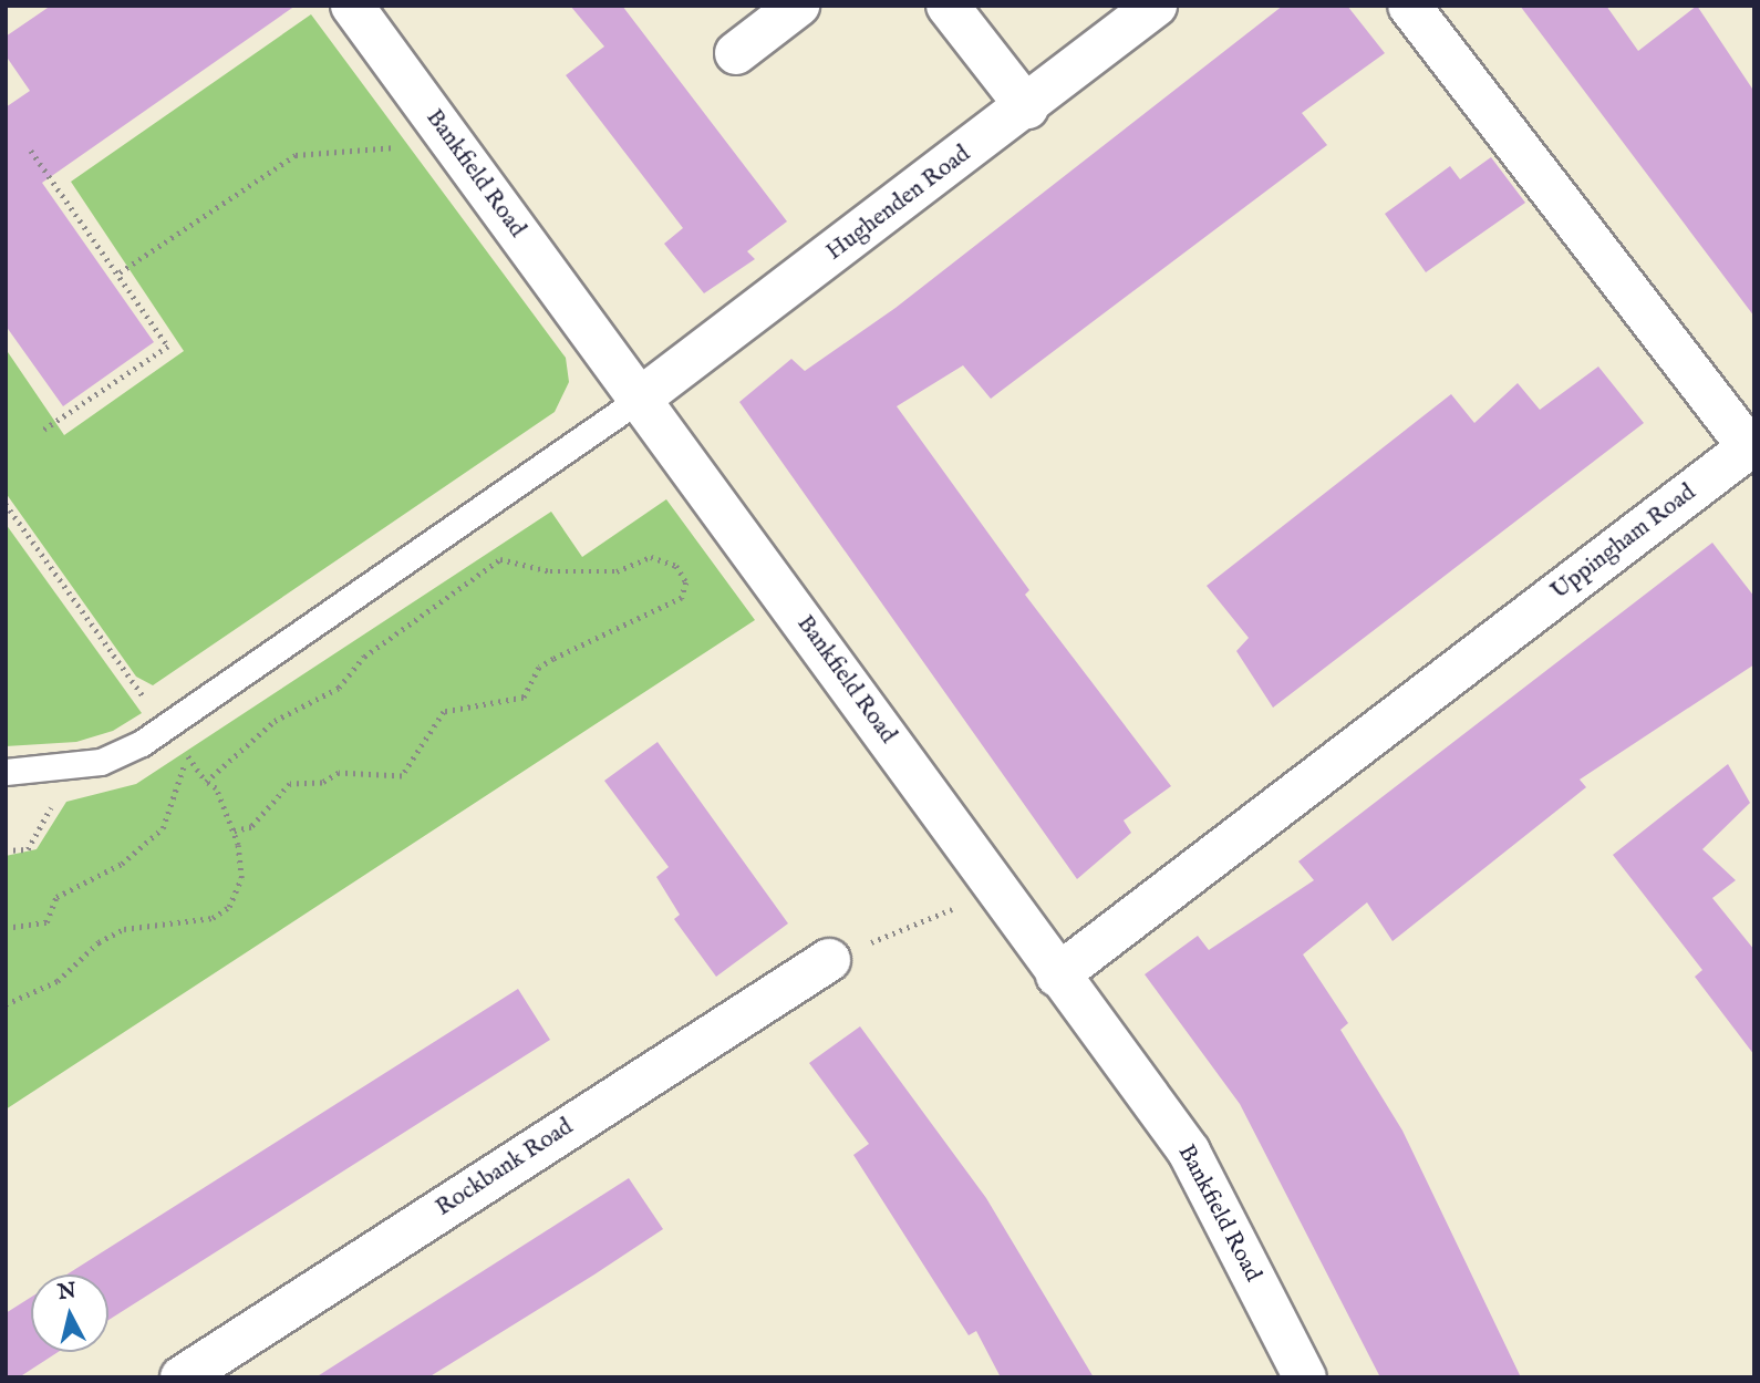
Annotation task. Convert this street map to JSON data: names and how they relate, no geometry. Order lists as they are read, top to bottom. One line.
{"streets":{"street":["Bankfield Road","Hughenden Road","Uppingham Road","Rockbank Road"]},"crossings":[["Bankfield Road","Hughenden Road"],["Bankfield Road","Uppingham Road"]],"north":"top"}
